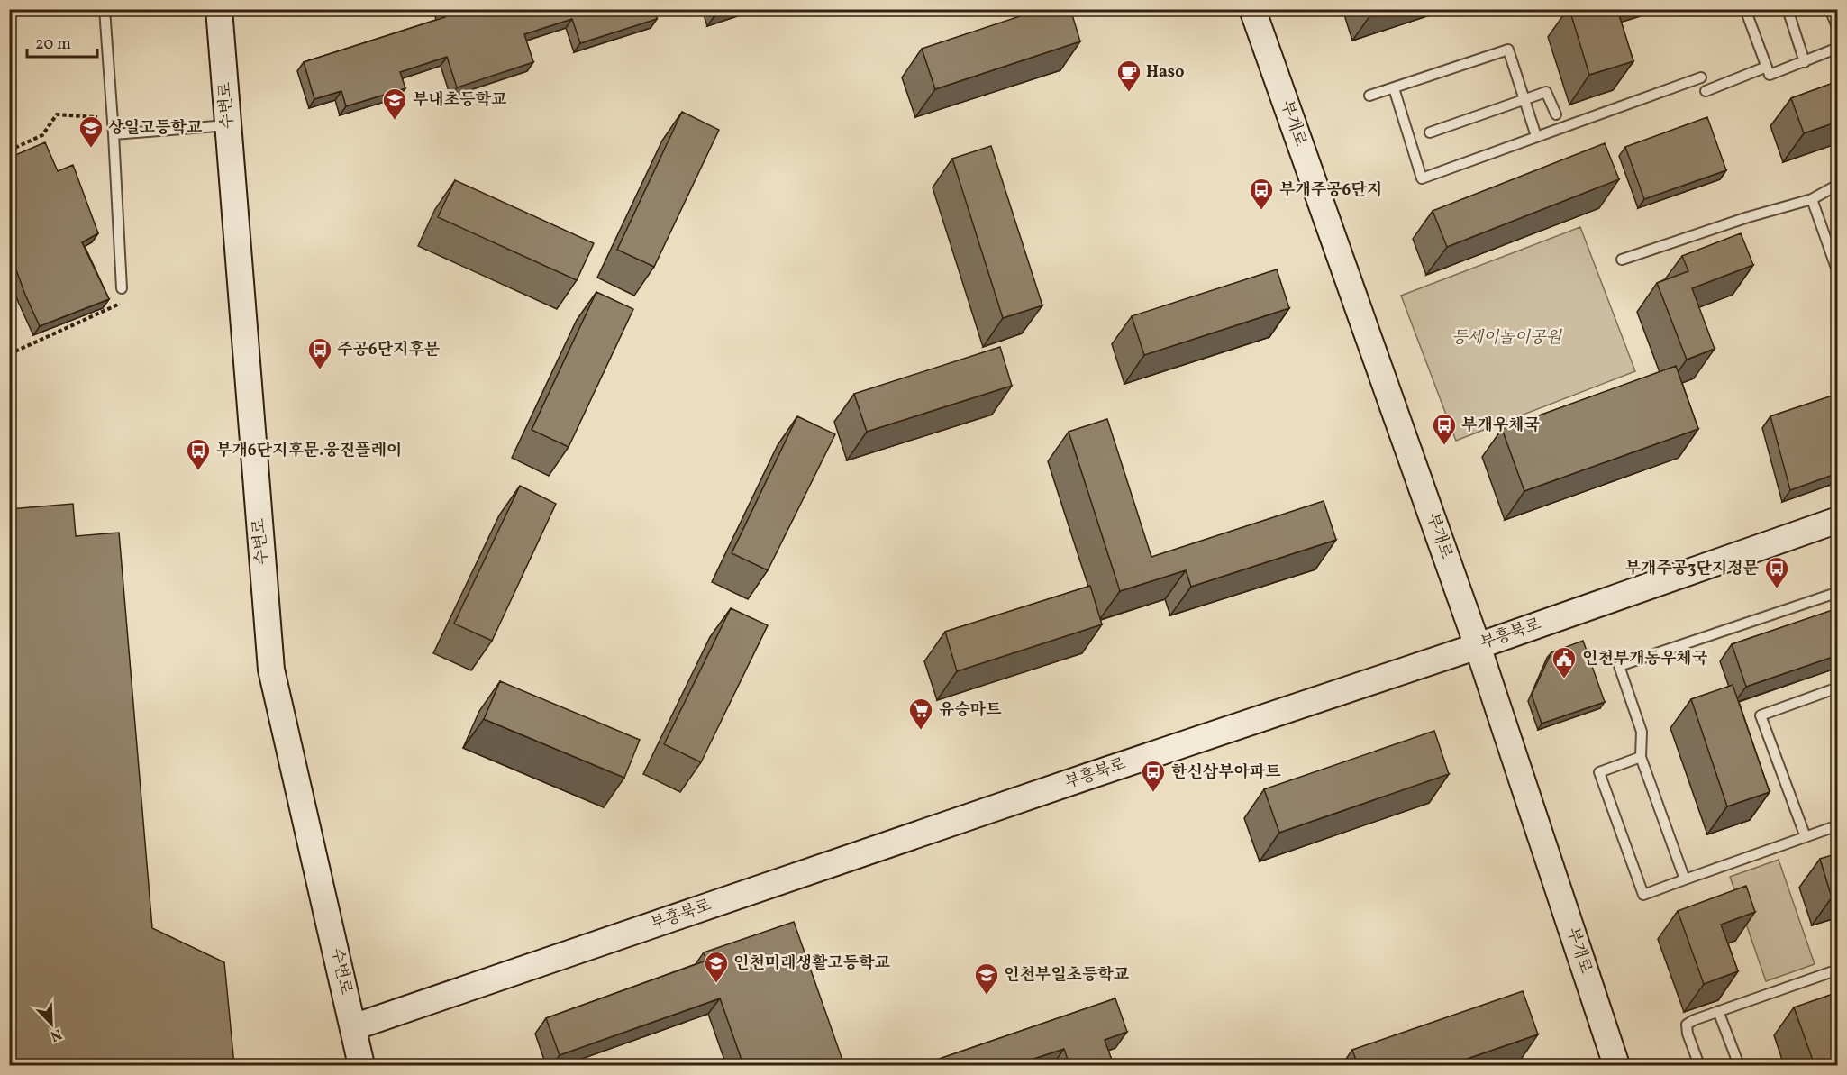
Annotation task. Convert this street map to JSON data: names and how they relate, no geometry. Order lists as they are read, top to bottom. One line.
{"streets":{"street":["수변로","부개로","부흥북로"]},"crossings":[["수변로","부흥북로"],["부개로","부흥북로"]],"parks":["등세이놀이공원"],"places":{"cafe":["Haso"],"school or university":["부내초등학교","상일고등학교","인천미래생활고등학교","인천부일초등학교"],"bus stop":["부개주공6단지","주공6단지후문","부개우체국","부개6단지후문.웅진플레이","부개주공3단지정문","한신삼부아파트"],"public building":["인천부개동우체국"],"supermarket":["유승마트"]},"scale_bar":"20 m","north":"bottom right"}
